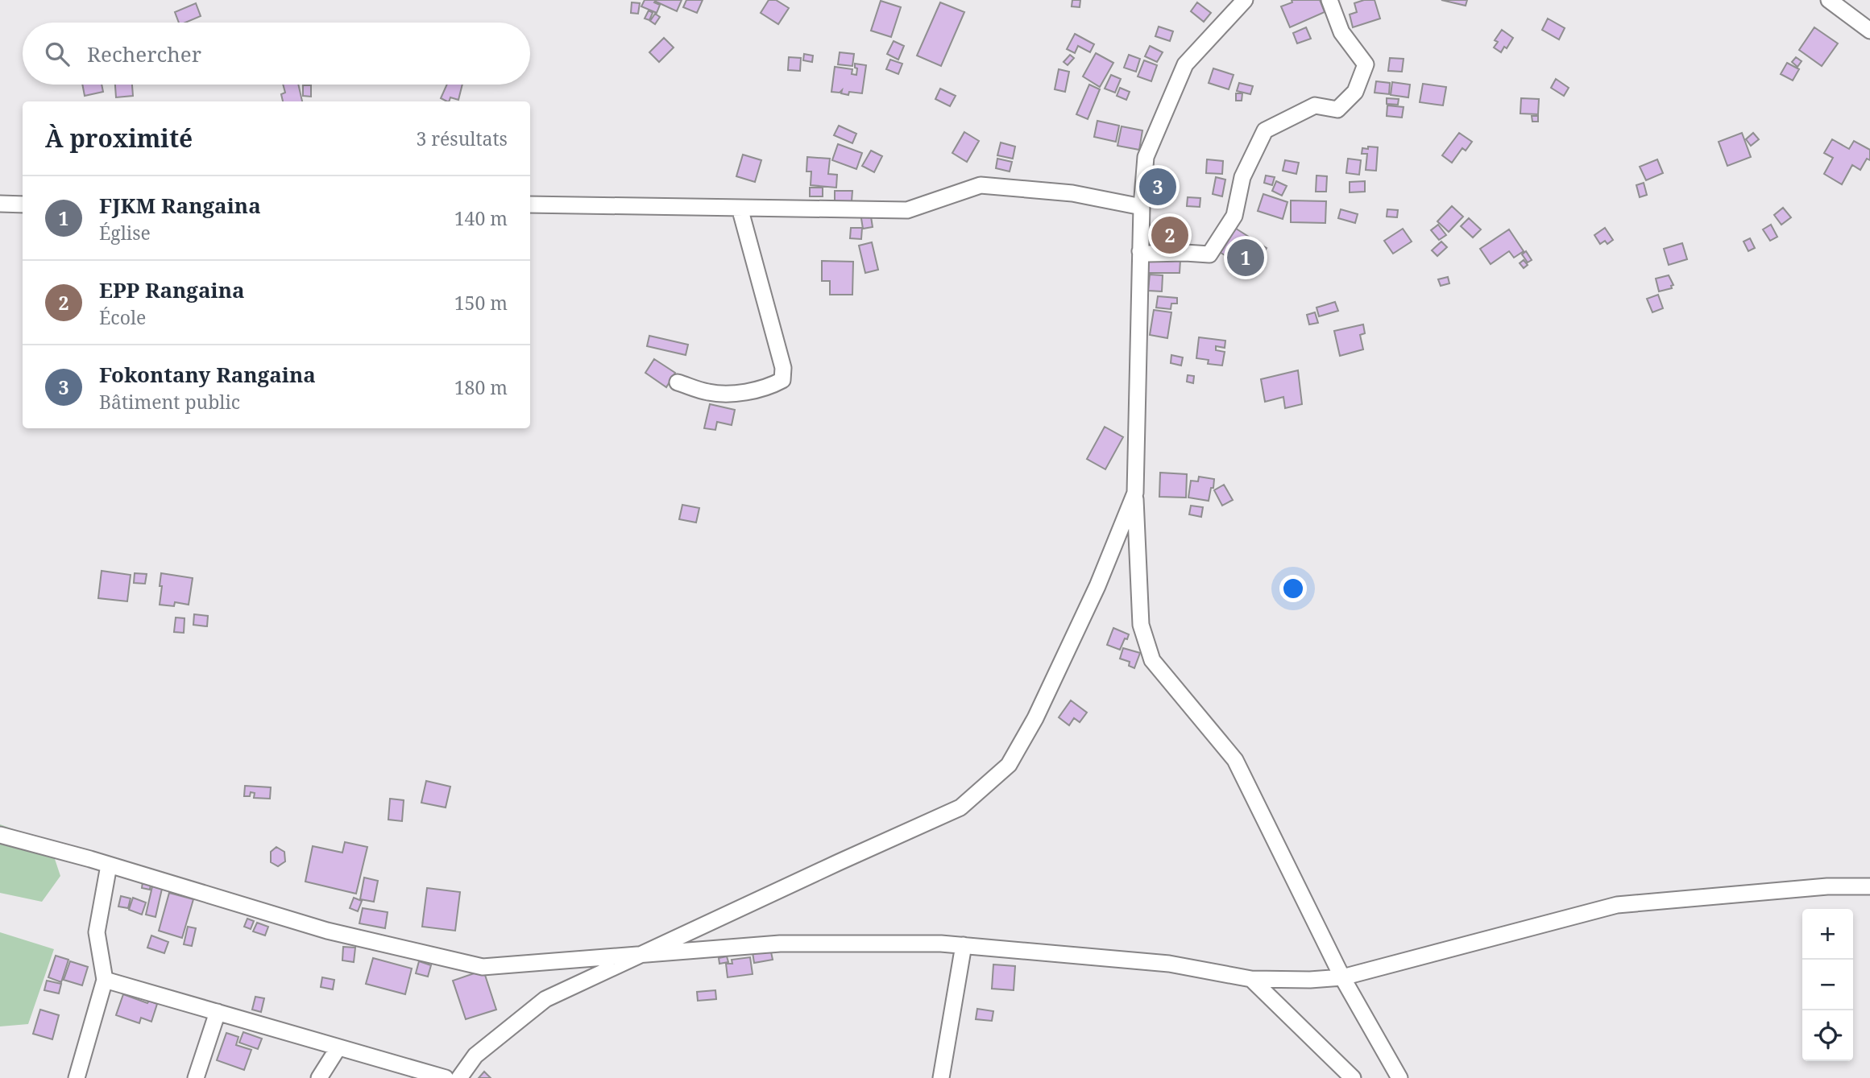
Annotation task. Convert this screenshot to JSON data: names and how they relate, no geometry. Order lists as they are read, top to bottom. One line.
{"page":{"search":"Rechercher","heading":["À proximité","3 résultats"],"pins":["3","2","1"],"list":[{"mark":"1","name":"FJKM Rangaina","note":"Église","value":"140 m"},{"mark":"2","name":"EPP Rangaina","note":"École","value":"150 m"},{"mark":"3","name":"Fokontany Rangaina","note":"Bâtiment public","value":"180 m"}],"map_buttons":["+","−"]}}
